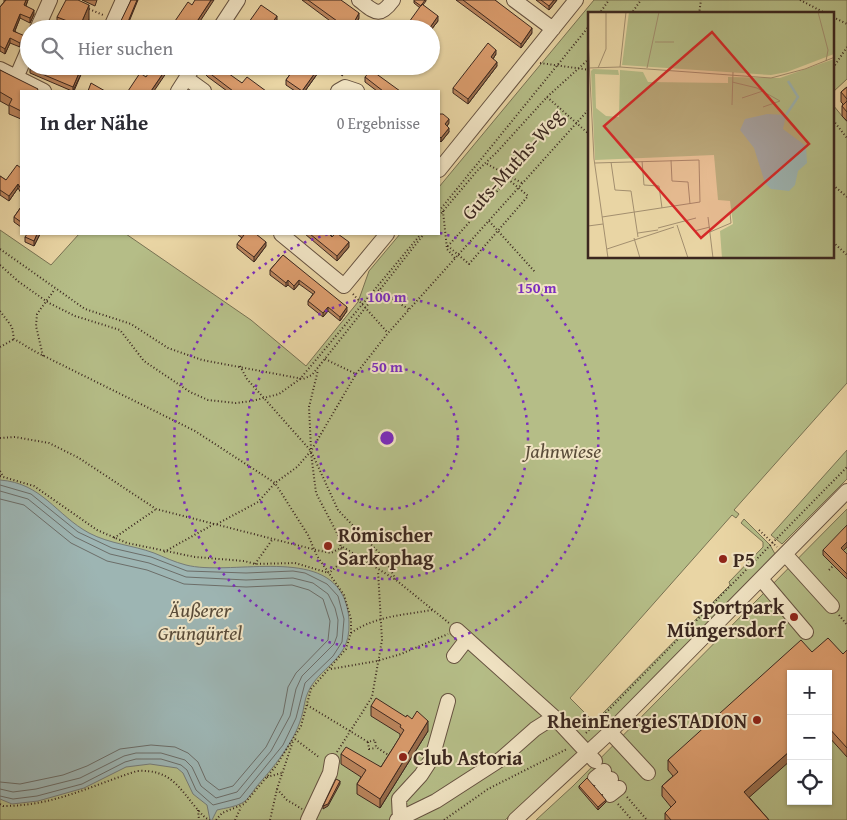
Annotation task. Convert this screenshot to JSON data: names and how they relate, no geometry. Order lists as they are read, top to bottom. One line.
{"streets":{"path":["Guts-Muths-Weg"]},"parks":["Jahnwiese","Äußerer Grüngürtel"],"places":["Römischer Sarkophag","P5","Sportpark Müngersdorf","RheinEnergieSTADION","Club Astoria"],"page":{"search":"Hier suchen","heading":["In der Nähe","0 Ergebnisse"],"map_buttons":["+","−"]},"rings":["150 m","100 m","50 m"]}
